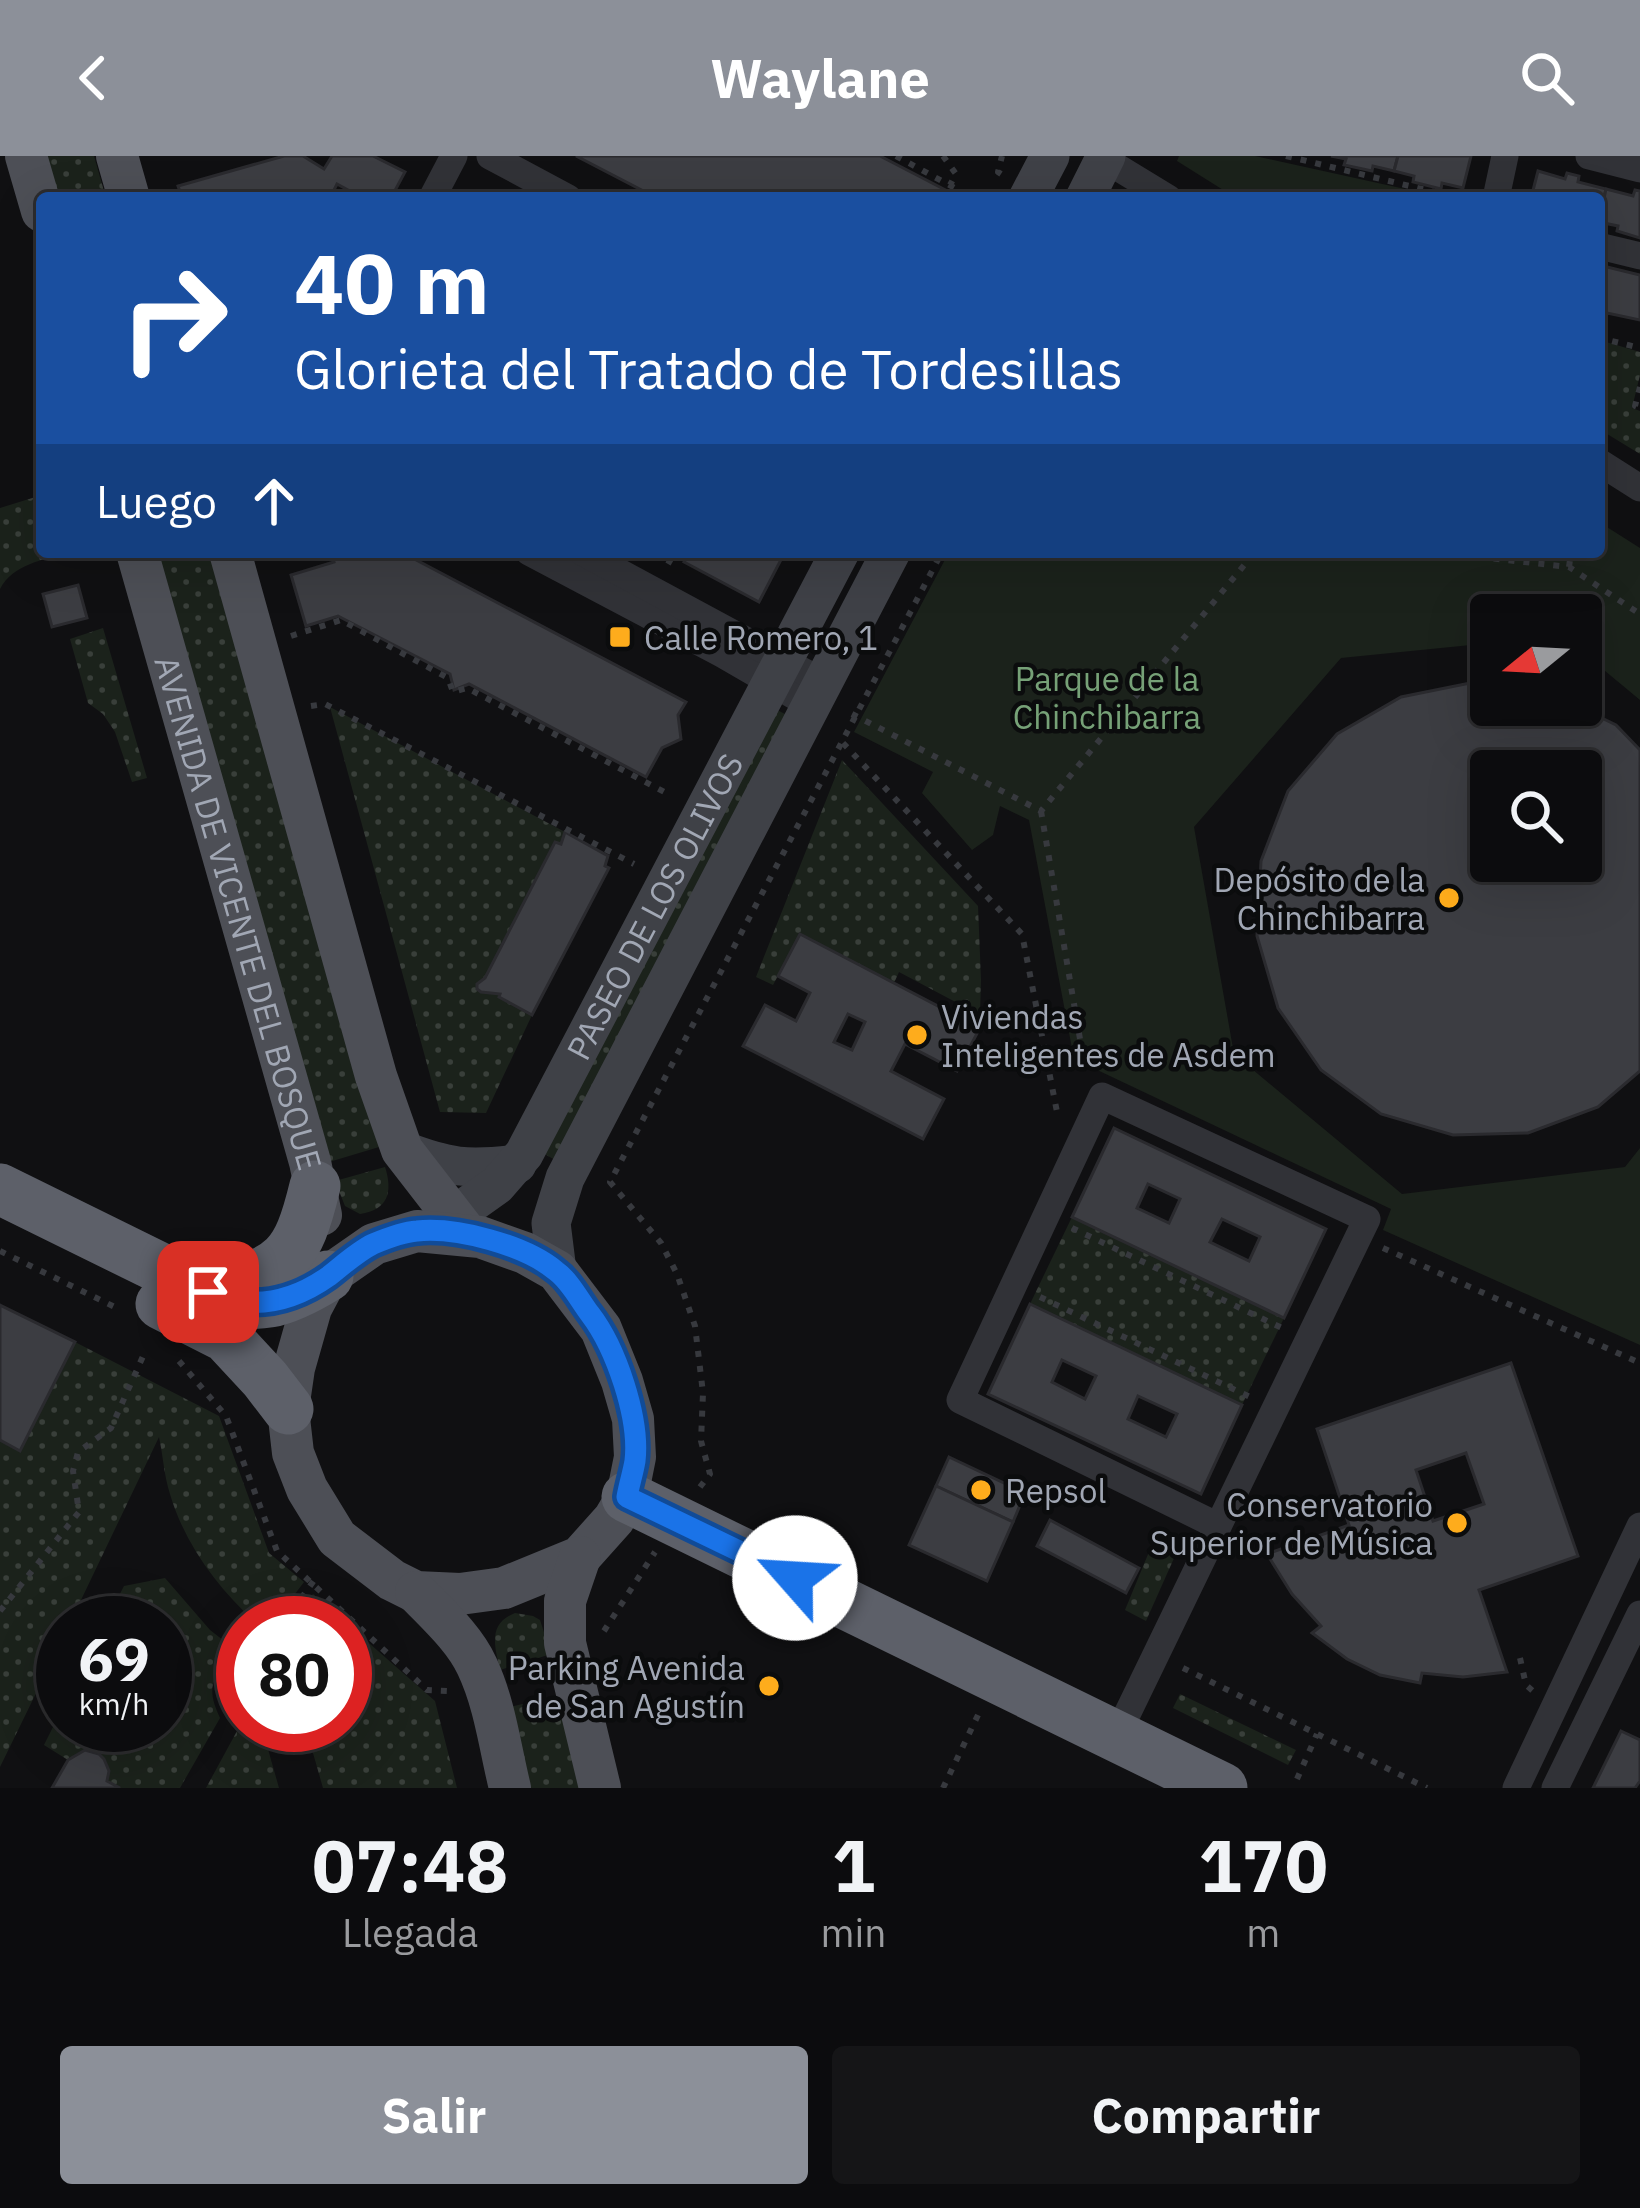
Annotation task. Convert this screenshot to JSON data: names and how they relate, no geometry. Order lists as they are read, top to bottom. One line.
{"streets":{"main road":["PASEO DE LOS OLIVOS","AVENIDA DE VICENTE DEL BOSQUE"]},"crossings":[["PASEO DE LOS OLIVOS","AVENIDA DE VICENTE DEL BOSQUE"]],"parks":["Parque de la Chinchibarra"],"places":{"transit":["Calle Romero, 1"],"other":["Depósito de la Chinchibarra","Viviendas Inteligentes de Asdem","Repsol","Conservatorio Superior de Música","Parking Avenida de San Agustín"]},"north":"left","page":{"header":"Waylane","turn":["40 m","Glorieta del Tratado de Tordesillas"],"then":"Luego","speed":"69 km/h","limit":"80","eta":["07:48","Llegada","1","min","170","m"],"buttons":["Salir","Compartir"]}}
